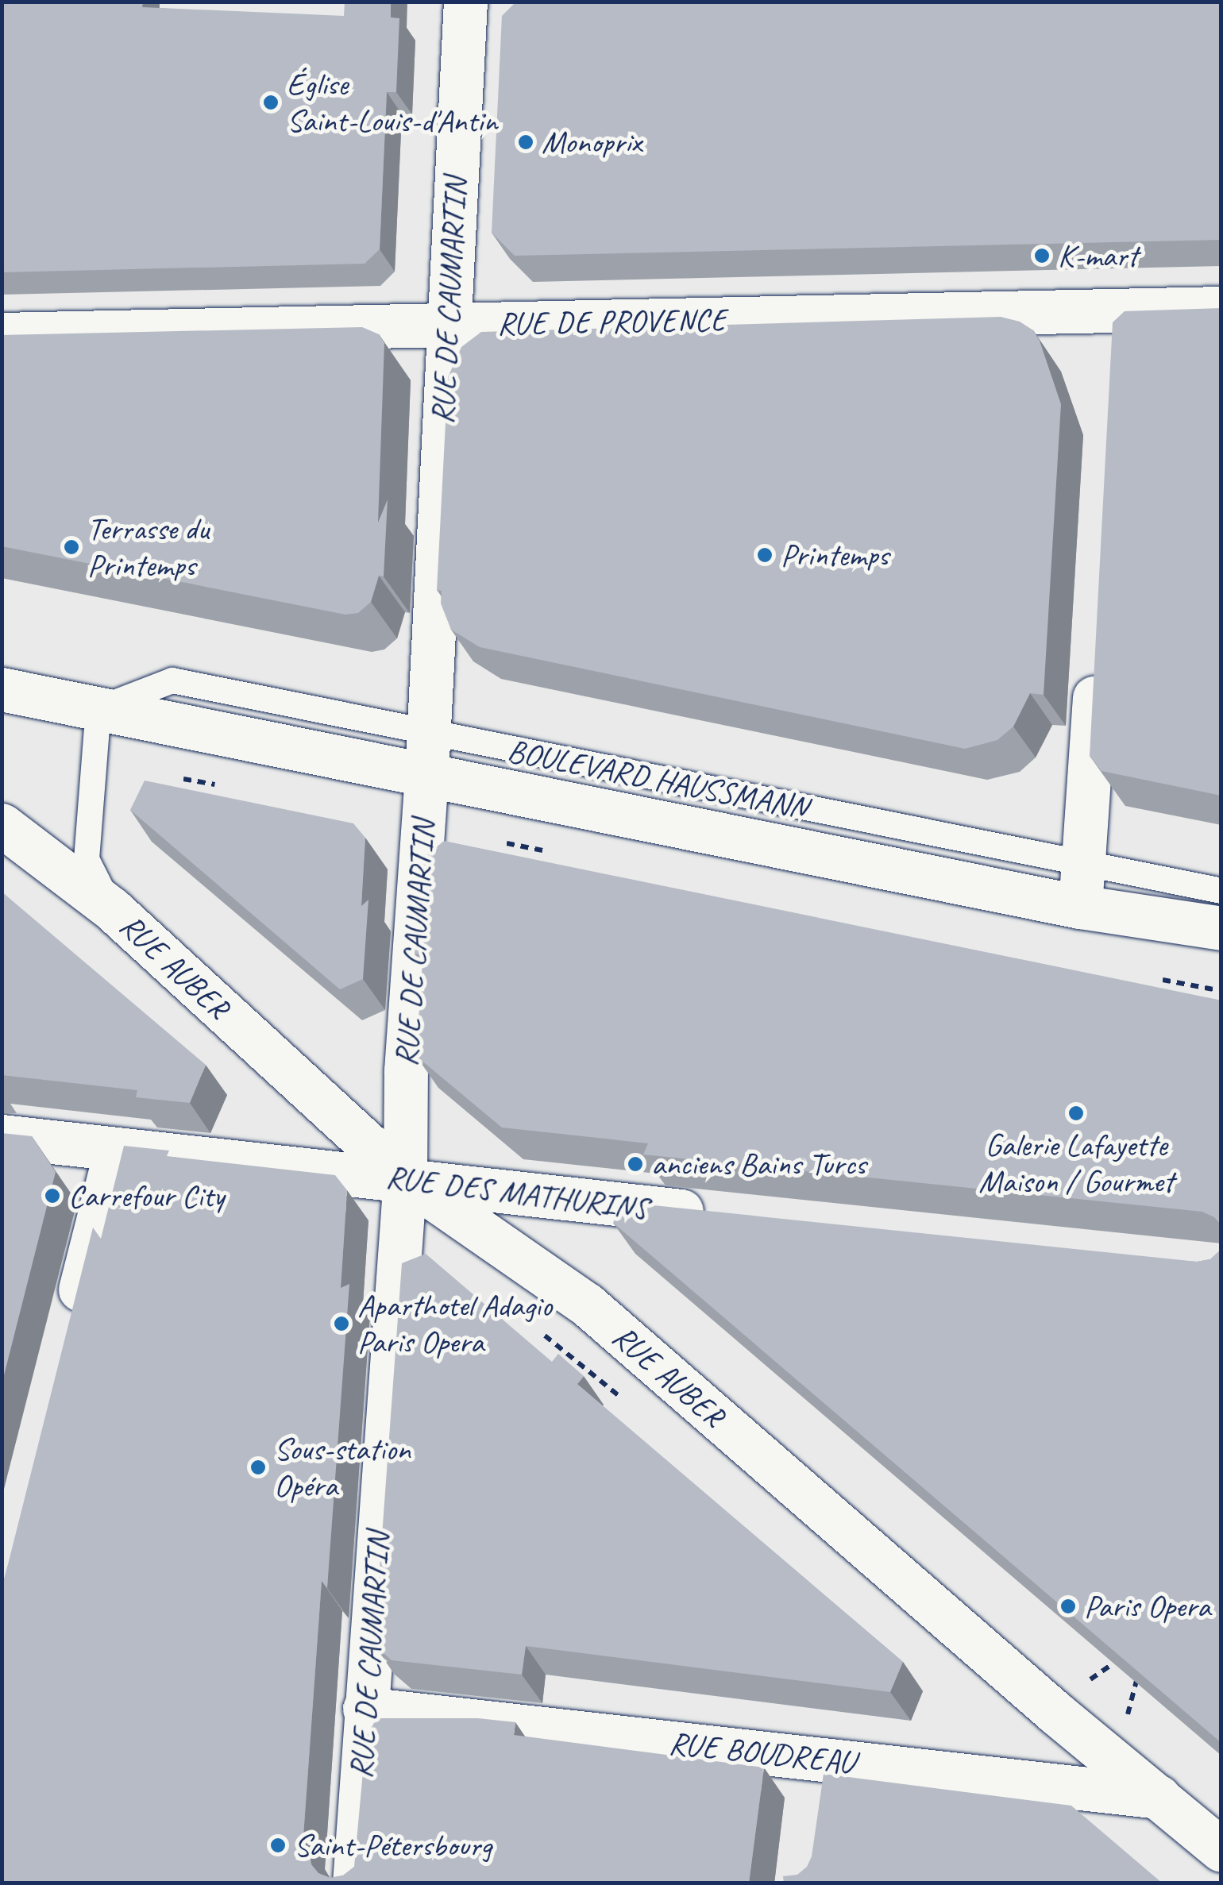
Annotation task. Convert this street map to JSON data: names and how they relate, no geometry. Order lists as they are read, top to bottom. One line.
{"streets":{"street":["RUE DE CAUMARTIN","RUE DE PROVENCE","BOULEVARD HAUSSMANN","RUE AUBER","RUE DES MATHURINS","RUE BOUDREAU"]},"crossings":[["RUE DE CAUMARTIN","RUE DE PROVENCE"],["RUE DE CAUMARTIN","BOULEVARD HAUSSMANN"],["RUE DE CAUMARTIN","RUE AUBER"],["RUE DE CAUMARTIN","RUE DES MATHURINS"],["RUE DE CAUMARTIN","RUE BOUDREAU"],["BOULEVARD HAUSSMANN","RUE AUBER"],["RUE AUBER","RUE DES MATHURINS"],["RUE AUBER","RUE BOUDREAU"]],"places":["Église Saint-Louis-d'Antin","Monoprix","K-mart","Terrasse du Printemps","Printemps","Galerie Lafayette Maison / Gourmet","anciens Bains Turcs","Carrefour City","Aparthotel Adagio Paris Opera","Sous-station Opéra","Paris Opera","Saint-Pétersbourg"]}
